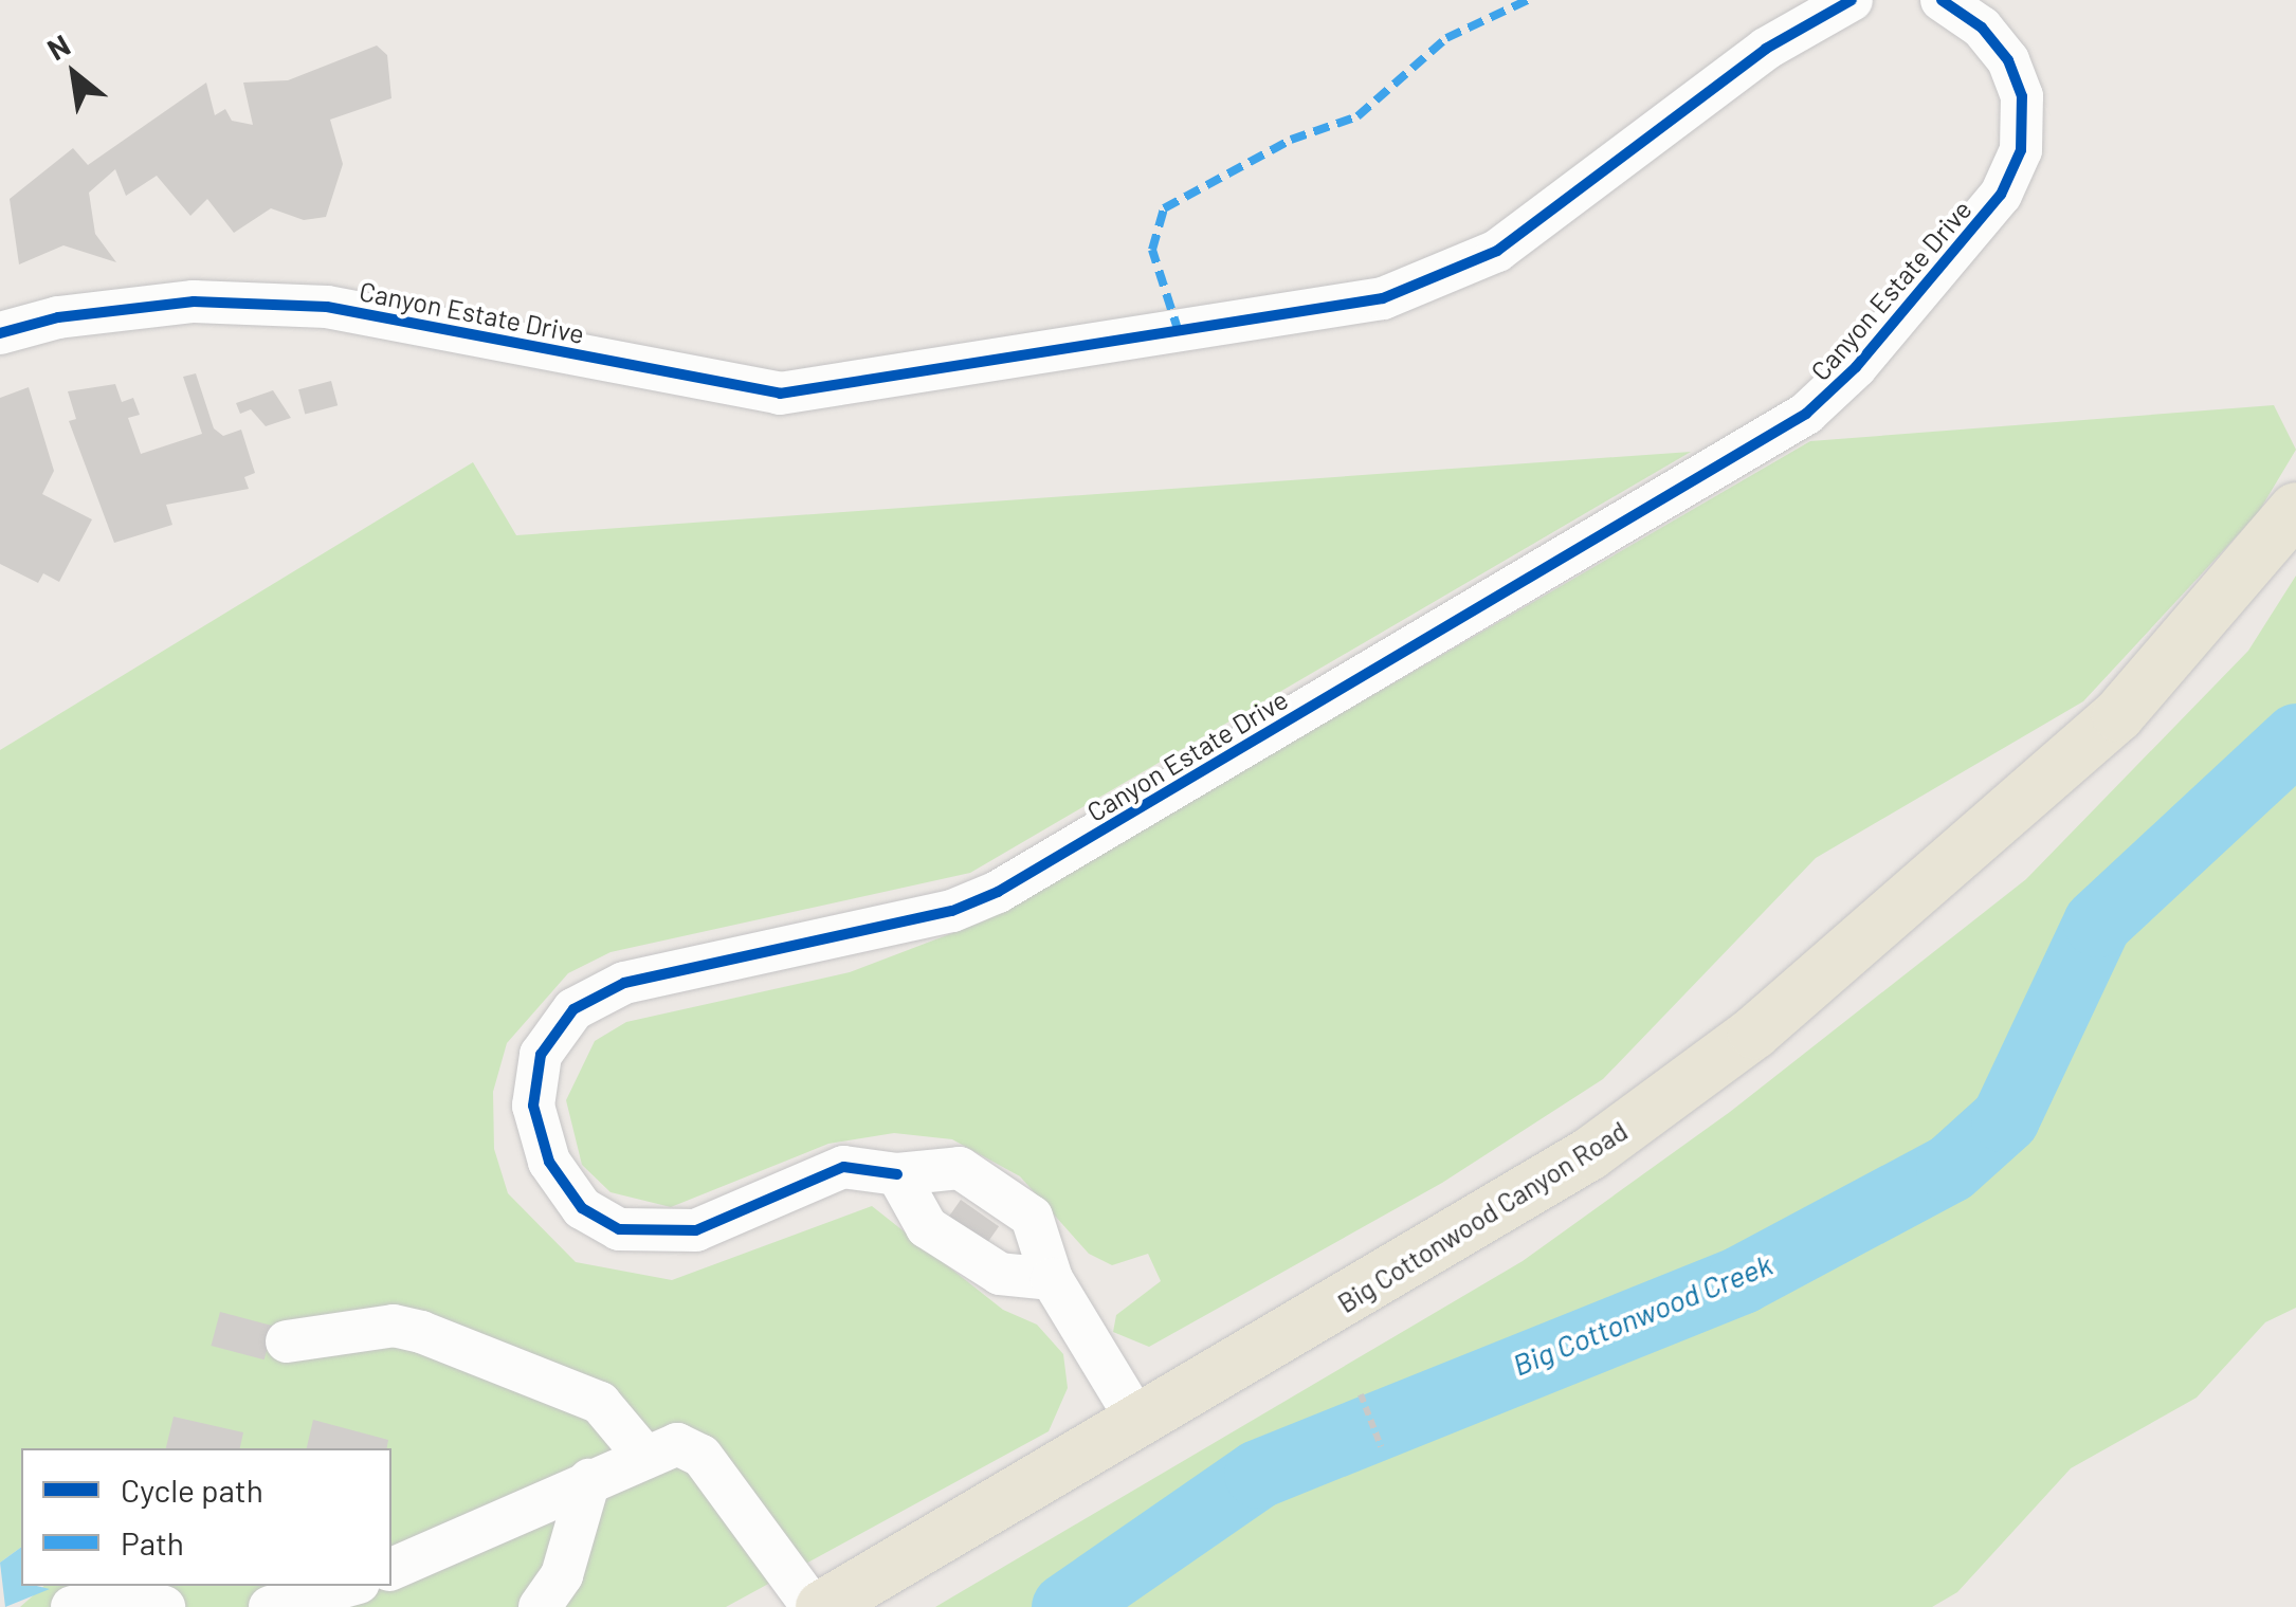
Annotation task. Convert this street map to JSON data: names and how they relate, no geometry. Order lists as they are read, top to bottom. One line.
{"streets":{"main road":["Big Cottonwood Canyon Road"],"street":["Canyon Estate Drive"]},"crossings":[["Canyon Estate Drive","Big Cottonwood Canyon Road"]],"water":["Big Cottonwood Creek"],"legend":["Cycle path","Path"],"north":"top left"}
